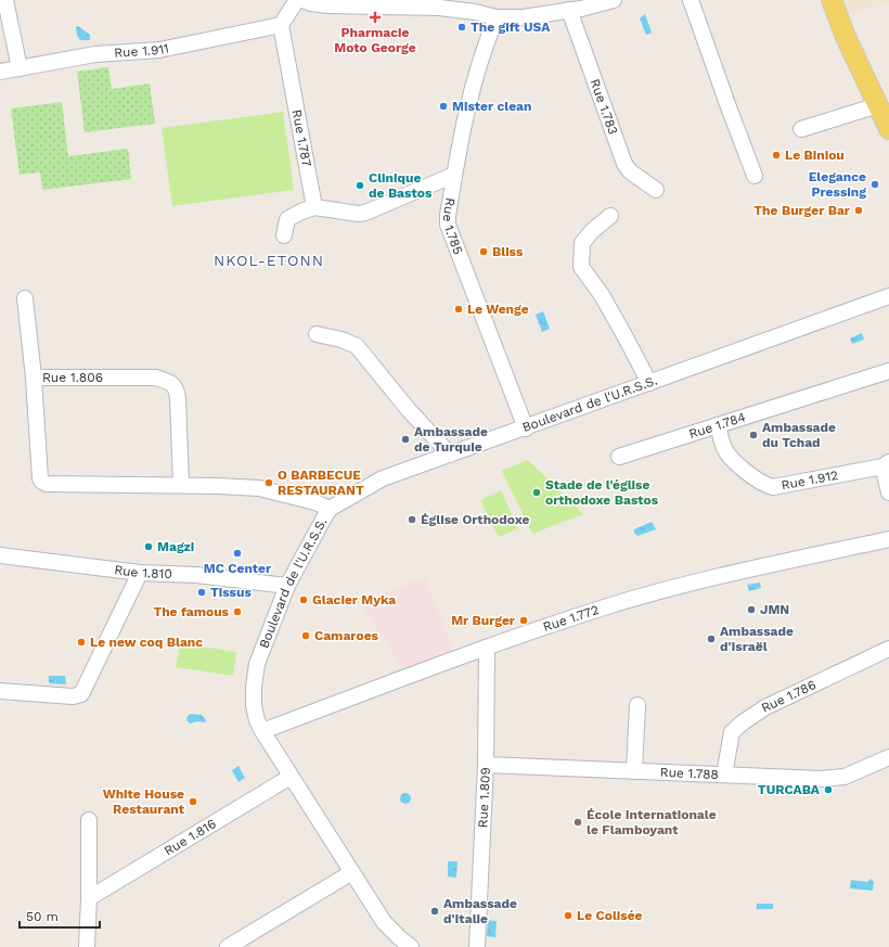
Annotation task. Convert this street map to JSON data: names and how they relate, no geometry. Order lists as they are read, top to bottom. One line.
{"streets":{"street":["Rue 1.911","Rue 1.783","Rue 1.787","Rue 1.785","Rue 1.806","Boulevard de l'U.R.S.S.","Rue 1.784","Rue 1.912","Rue 1.810","Rue 1.772","Rue 1.786","Rue 1.788","Rue 1.809","Rue 1.816"]},"crossings":[["Rue 1.911","Rue 1.787"],["Rue 1.785","Boulevard de l'U.R.S.S."],["Rue 1.806","Boulevard de l'U.R.S.S."],["Boulevard de l'U.R.S.S.","Rue 1.810"],["Boulevard de l'U.R.S.S.","Rue 1.772"],["Boulevard de l'U.R.S.S.","Rue 1.816"],["Rue 1.784","Rue 1.912"],["Rue 1.772","Rue 1.809"],["Rue 1.786","Rue 1.788"],["Rue 1.788","Rue 1.809"]],"districts":["NKOL-ETONN"],"places":{"health":["Pharmacie Moto George"],"other":["The gift USA","Mister clean","Le Biniou","Elegance Pressing","Clinique de Bastos","The Burger Bar","Bliss","Le Wenge","Ambassade du Tchad","Ambassade de Turquie","O BARBECUE RESTAURANT","Stade de l'église orthodoxe Bastos","Église Orthodoxe","Magzi","MC Center","Tissus","Glacier Myka","JMN","The famous","Mr Burger","Camaroes","Ambassade d'Israël","Le new coq Blanc","TURCABA","White House Restaurant","École Internationale le Flamboyant","Ambassade d'Italie","Le Colisée"]},"scale_bar":"50 m"}
